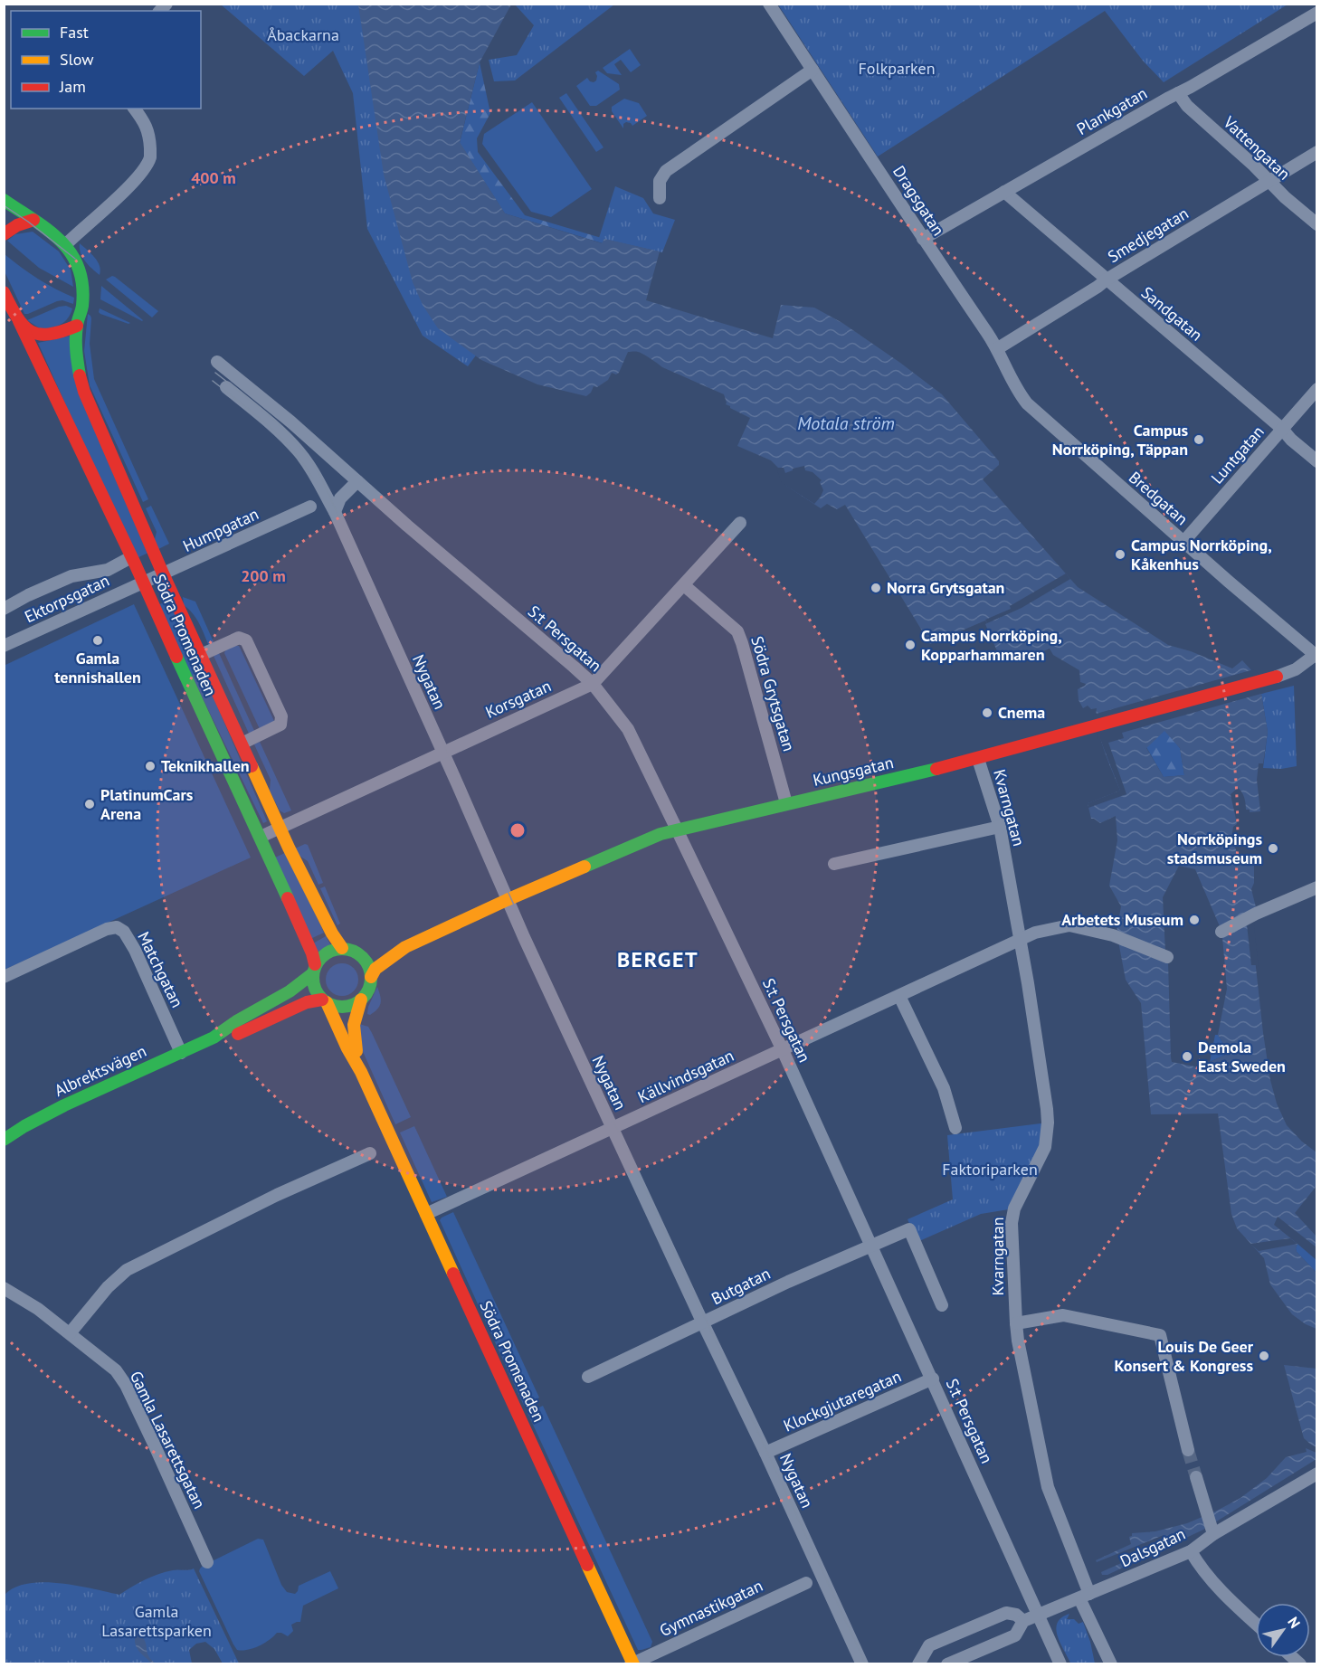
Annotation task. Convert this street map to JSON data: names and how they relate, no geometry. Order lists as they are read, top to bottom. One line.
{"streets":{"main road":["Södra Promenaden","Kungsgatan","Albrektsvägen"],"street":["Plankgatan","Vattengatan","Dragsgatan","Smedjegatan","Sandgatan","Luntgatan","Bredgatan","Humpgatan","Ektorpsgatan","S:t Persgatan","Nygatan","Södra Grytsgatan","Korsgatan","Kvarngatan","Matchgatan","Källvindsgatan","Butgatan","Klockgjutaregatan","Gamla Lasarettsgatan","Dalsgatan","Gymnastikgatan"]},"crossings":[["Plankgatan","Vattengatan"],["Plankgatan","Dragsgatan"],["Plankgatan","Sandgatan"],["Vattengatan","Smedjegatan"],["Dragsgatan","Smedjegatan"],["Dragsgatan","Bredgatan"],["Smedjegatan","Sandgatan"],["Smedjegatan","Bredgatan"],["Sandgatan","Luntgatan"],["Luntgatan","Bredgatan"],["Bredgatan","Kungsgatan"],["Humpgatan","Ektorpsgatan"],["Humpgatan","Södra Promenaden"],["Ektorpsgatan","Södra Promenaden"],["Södra Promenaden","Korsgatan"],["Södra Promenaden","Kungsgatan"],["Södra Promenaden","Albrektsvägen"],["Södra Promenaden","Källvindsgatan"],["Södra Promenaden","Gymnastikgatan"],["S:t Persgatan","Korsgatan"],["S:t Persgatan","Kungsgatan"],["S:t Persgatan","Källvindsgatan"],["S:t Persgatan","Butgatan"],["S:t Persgatan","Klockgjutaregatan"],["S:t Persgatan","Dalsgatan"],["Nygatan","Korsgatan"],["Nygatan","Kungsgatan"],["Nygatan","Källvindsgatan"],["Nygatan","Butgatan"],["Nygatan","Klockgjutaregatan"],["Södra Grytsgatan","Korsgatan"],["Södra Grytsgatan","Kungsgatan"],["Kungsgatan","Kvarngatan"],["Kungsgatan","Albrektsvägen"],["Kvarngatan","Källvindsgatan"],["Kvarngatan","Dalsgatan"],["Matchgatan","Albrektsvägen"]],"districts":["BERGET"],"water":["Motala ström"],"parks":["Åbackarna","Folkparken","Faktoriparken","Gamla Lasarettsparken"],"places":["Campus Norrköping, Täppan","Campus Norrköping, Kåkenhus","Norra Grytsgatan","Gamla tennishallen","Campus Norrköping, Kopparhammaren","Cnema","Teknikhallen","PlatinumCars Arena","Norrköpings stadsmuseum","Arbetets Museum","Demola East Sweden","Louis De Geer Konsert & Kongress"],"legend":["Fast","Slow","Jam"],"north":"top right","rings":["400 m","200 m"]}
